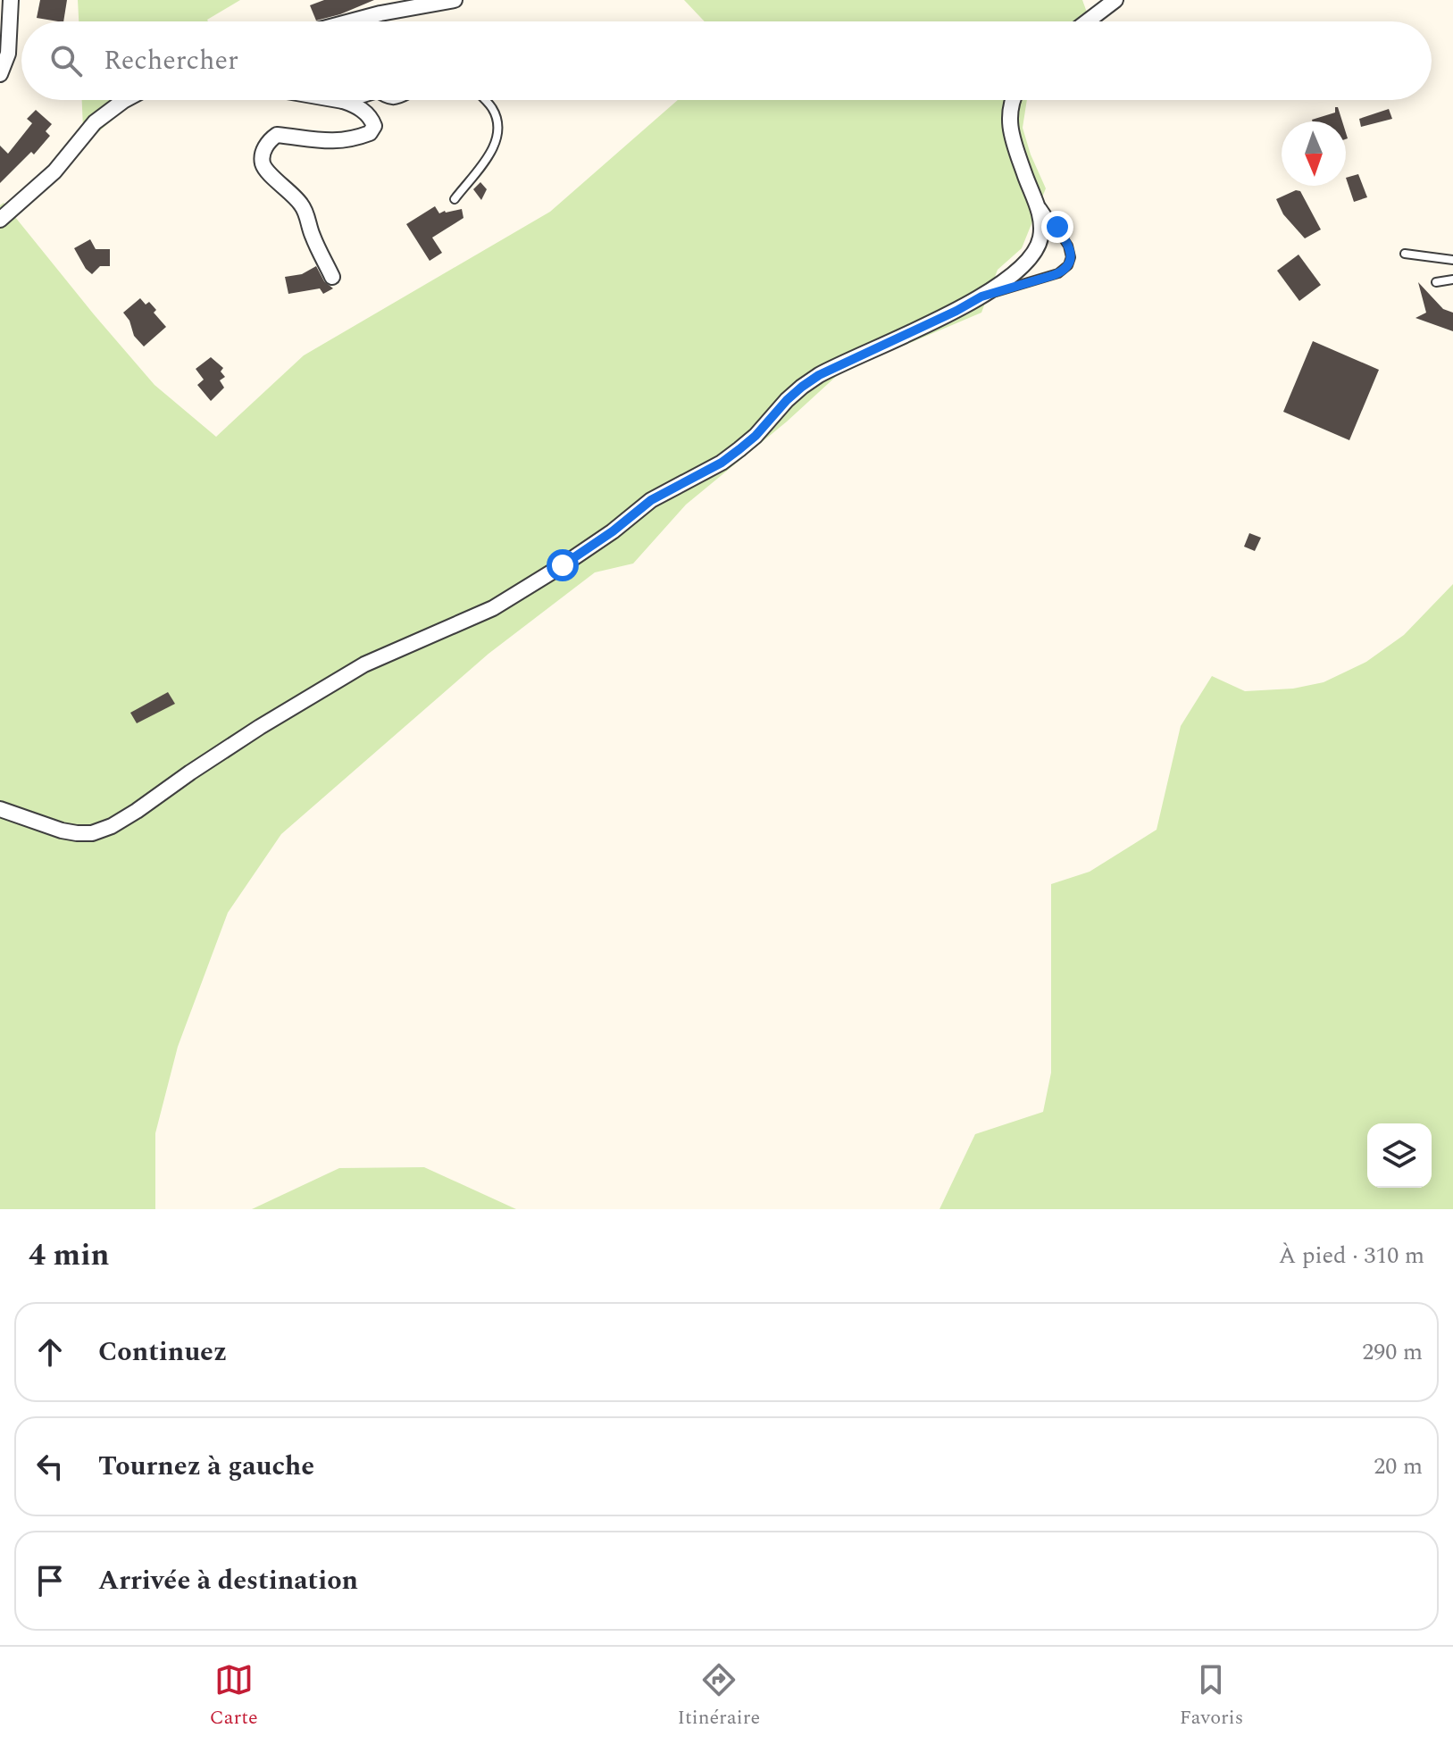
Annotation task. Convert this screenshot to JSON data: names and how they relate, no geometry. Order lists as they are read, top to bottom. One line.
{"north":"bottom","page":{"search":"Rechercher","heading":["4 min","À pied · 310 m"],"list":[["Continuez","290 m"],["Tournez à gauche","20 m"],"Arrivée à destination"],"nav":["Carte","Itinéraire","Favoris"]}}
